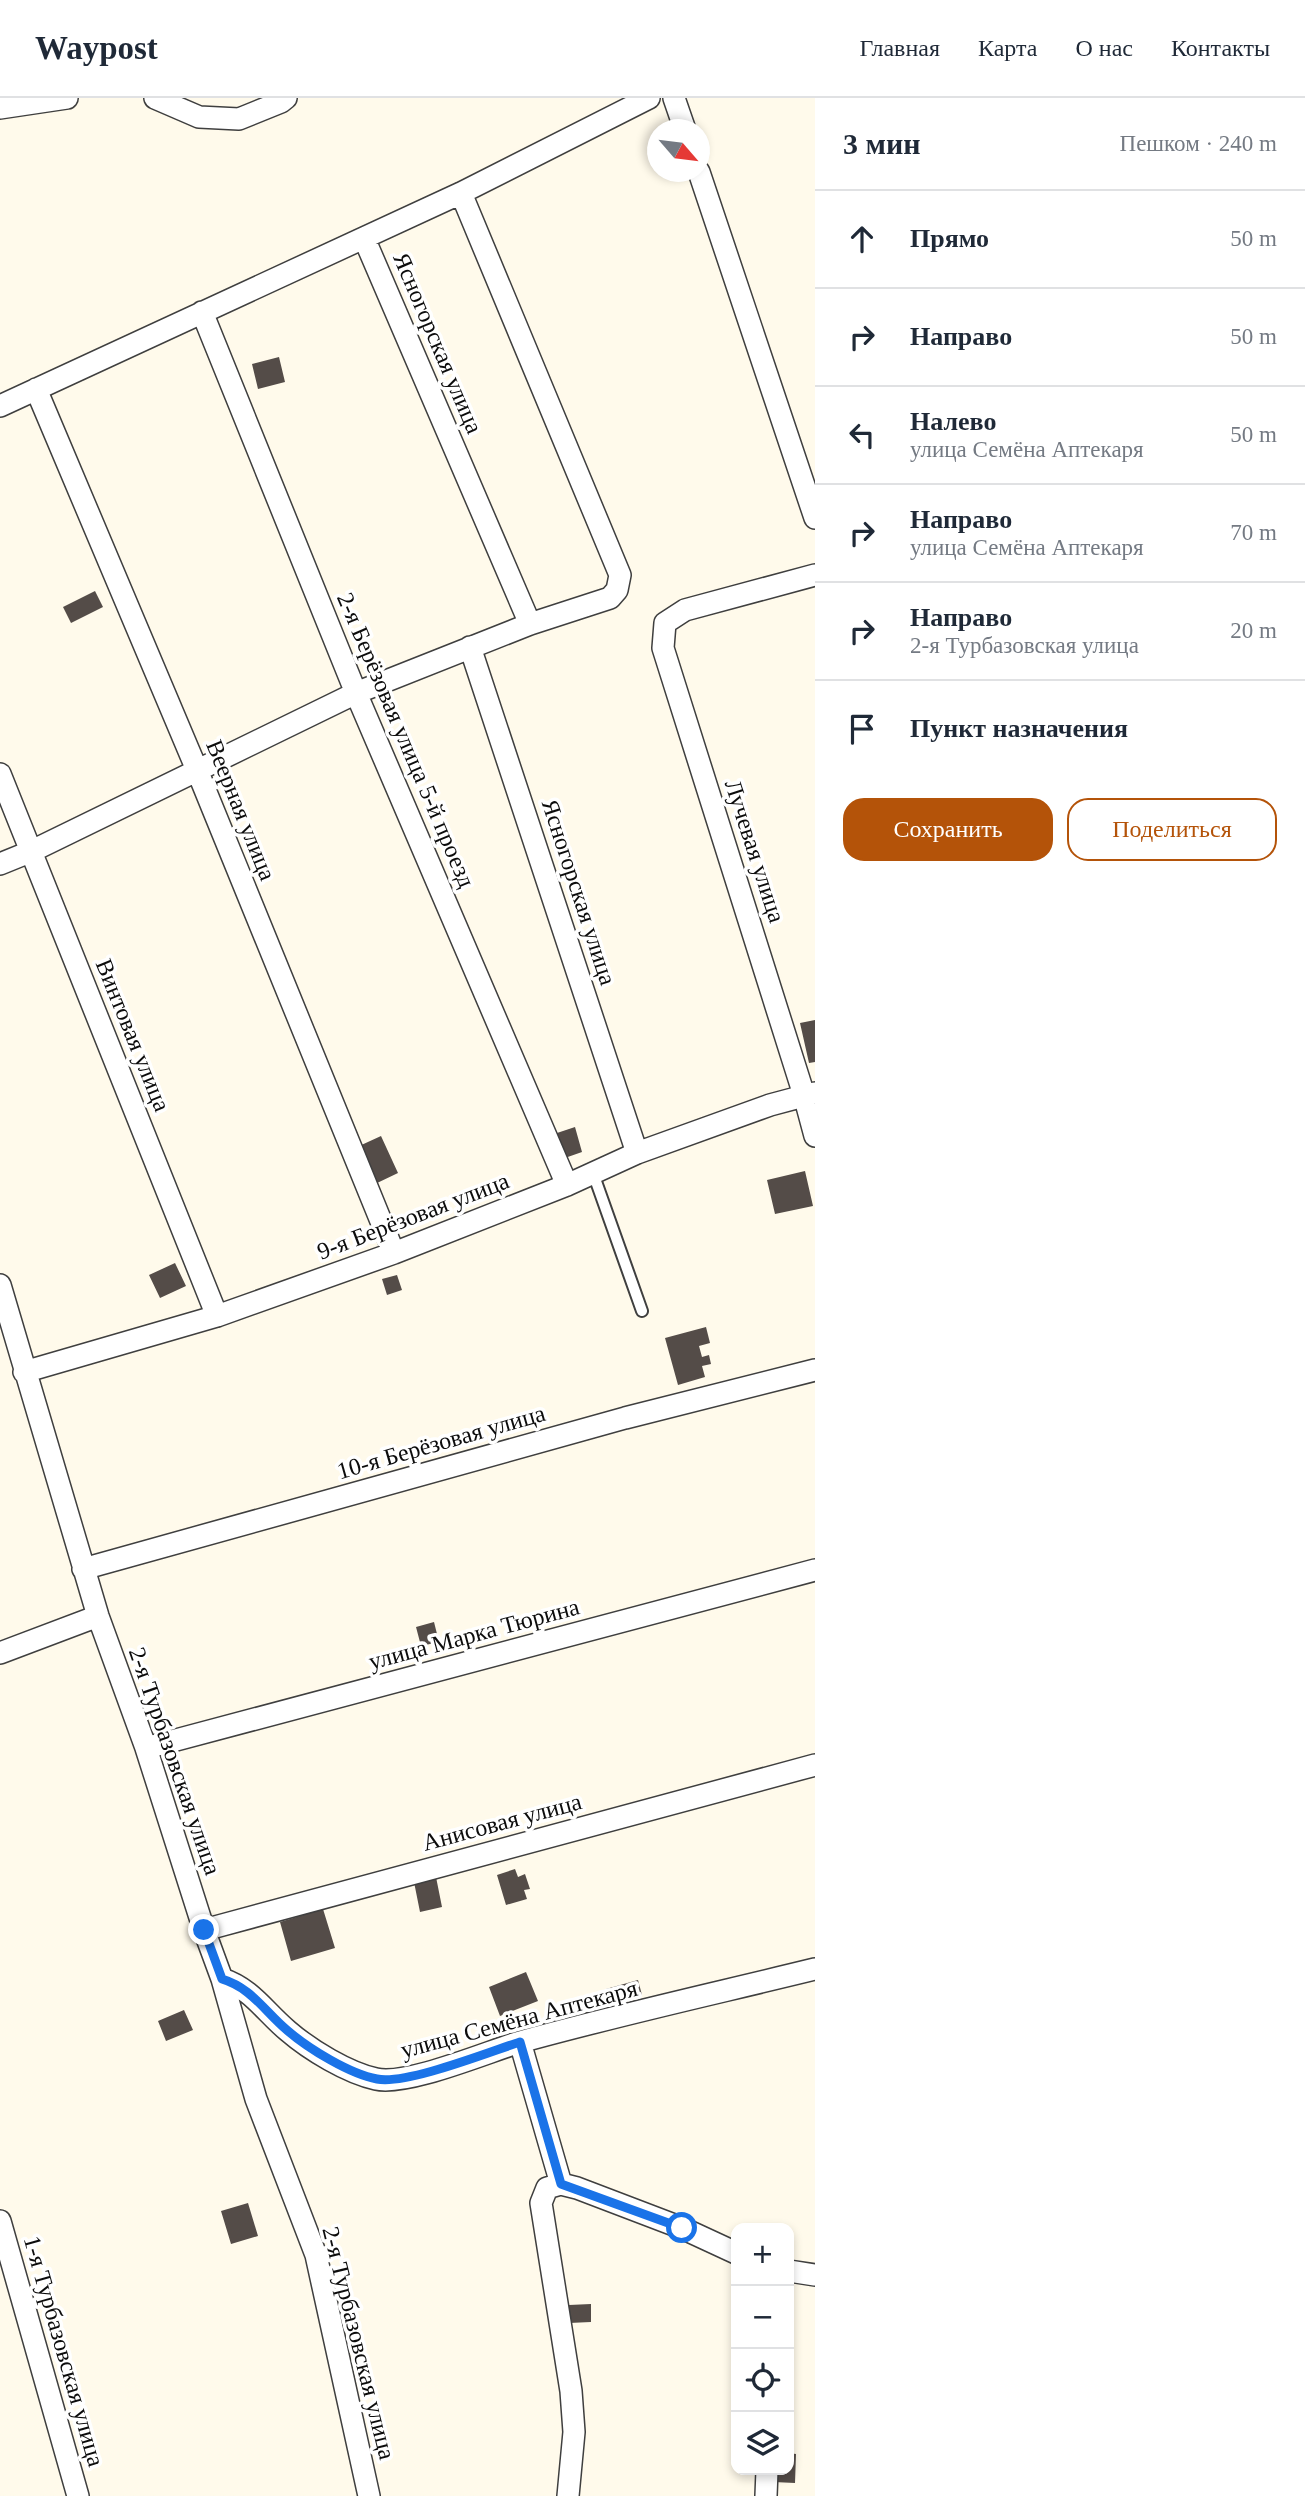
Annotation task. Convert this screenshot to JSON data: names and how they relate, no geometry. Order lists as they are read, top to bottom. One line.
{"streets":{"street":["Ясногорская улица","2-я Берёзовая улица 5-й проезд","Веерная улица","Лучевая улица","Винтовая улица","9-я Берёзовая улица","10-я Берёзовая улица","улица Марка Тюрина","2-я Турбазовская улица","Анисовая улица","улица Семёна Аптекаря","1-я Турбазовская улица"]},"crossings":[["Ясногорская улица","9-я Берёзовая улица"],["2-я Берёзовая улица 5-й проезд","9-я Берёзовая улица"],["Веерная улица","9-я Берёзовая улица"],["Лучевая улица","9-я Берёзовая улица"],["Винтовая улица","9-я Берёзовая улица"],["9-я Берёзовая улица","2-я Турбазовская улица"],["10-я Берёзовая улица","2-я Турбазовская улица"],["улица Марка Тюрина","2-я Турбазовская улица"],["2-я Турбазовская улица","Анисовая улица"],["2-я Турбазовская улица","улица Семёна Аптекаря"]],"north":"bottom right","page":{"header":"Waypost","nav":["Главная","Карта","О нас","Контакты"],"heading":["3 мин","Пешком · 240 m"],"list":[["Прямо","50 m"],["Направо","50 m"],["Налево","улица Семёна Аптекаря","50 m"],["Направо","улица Семёна Аптекаря","70 m"],["Направо","2-я Турбазовская улица","20 m"],"Пункт назначения"],"buttons":["Сохранить","Поделиться"],"map_buttons":["+","−"]}}
